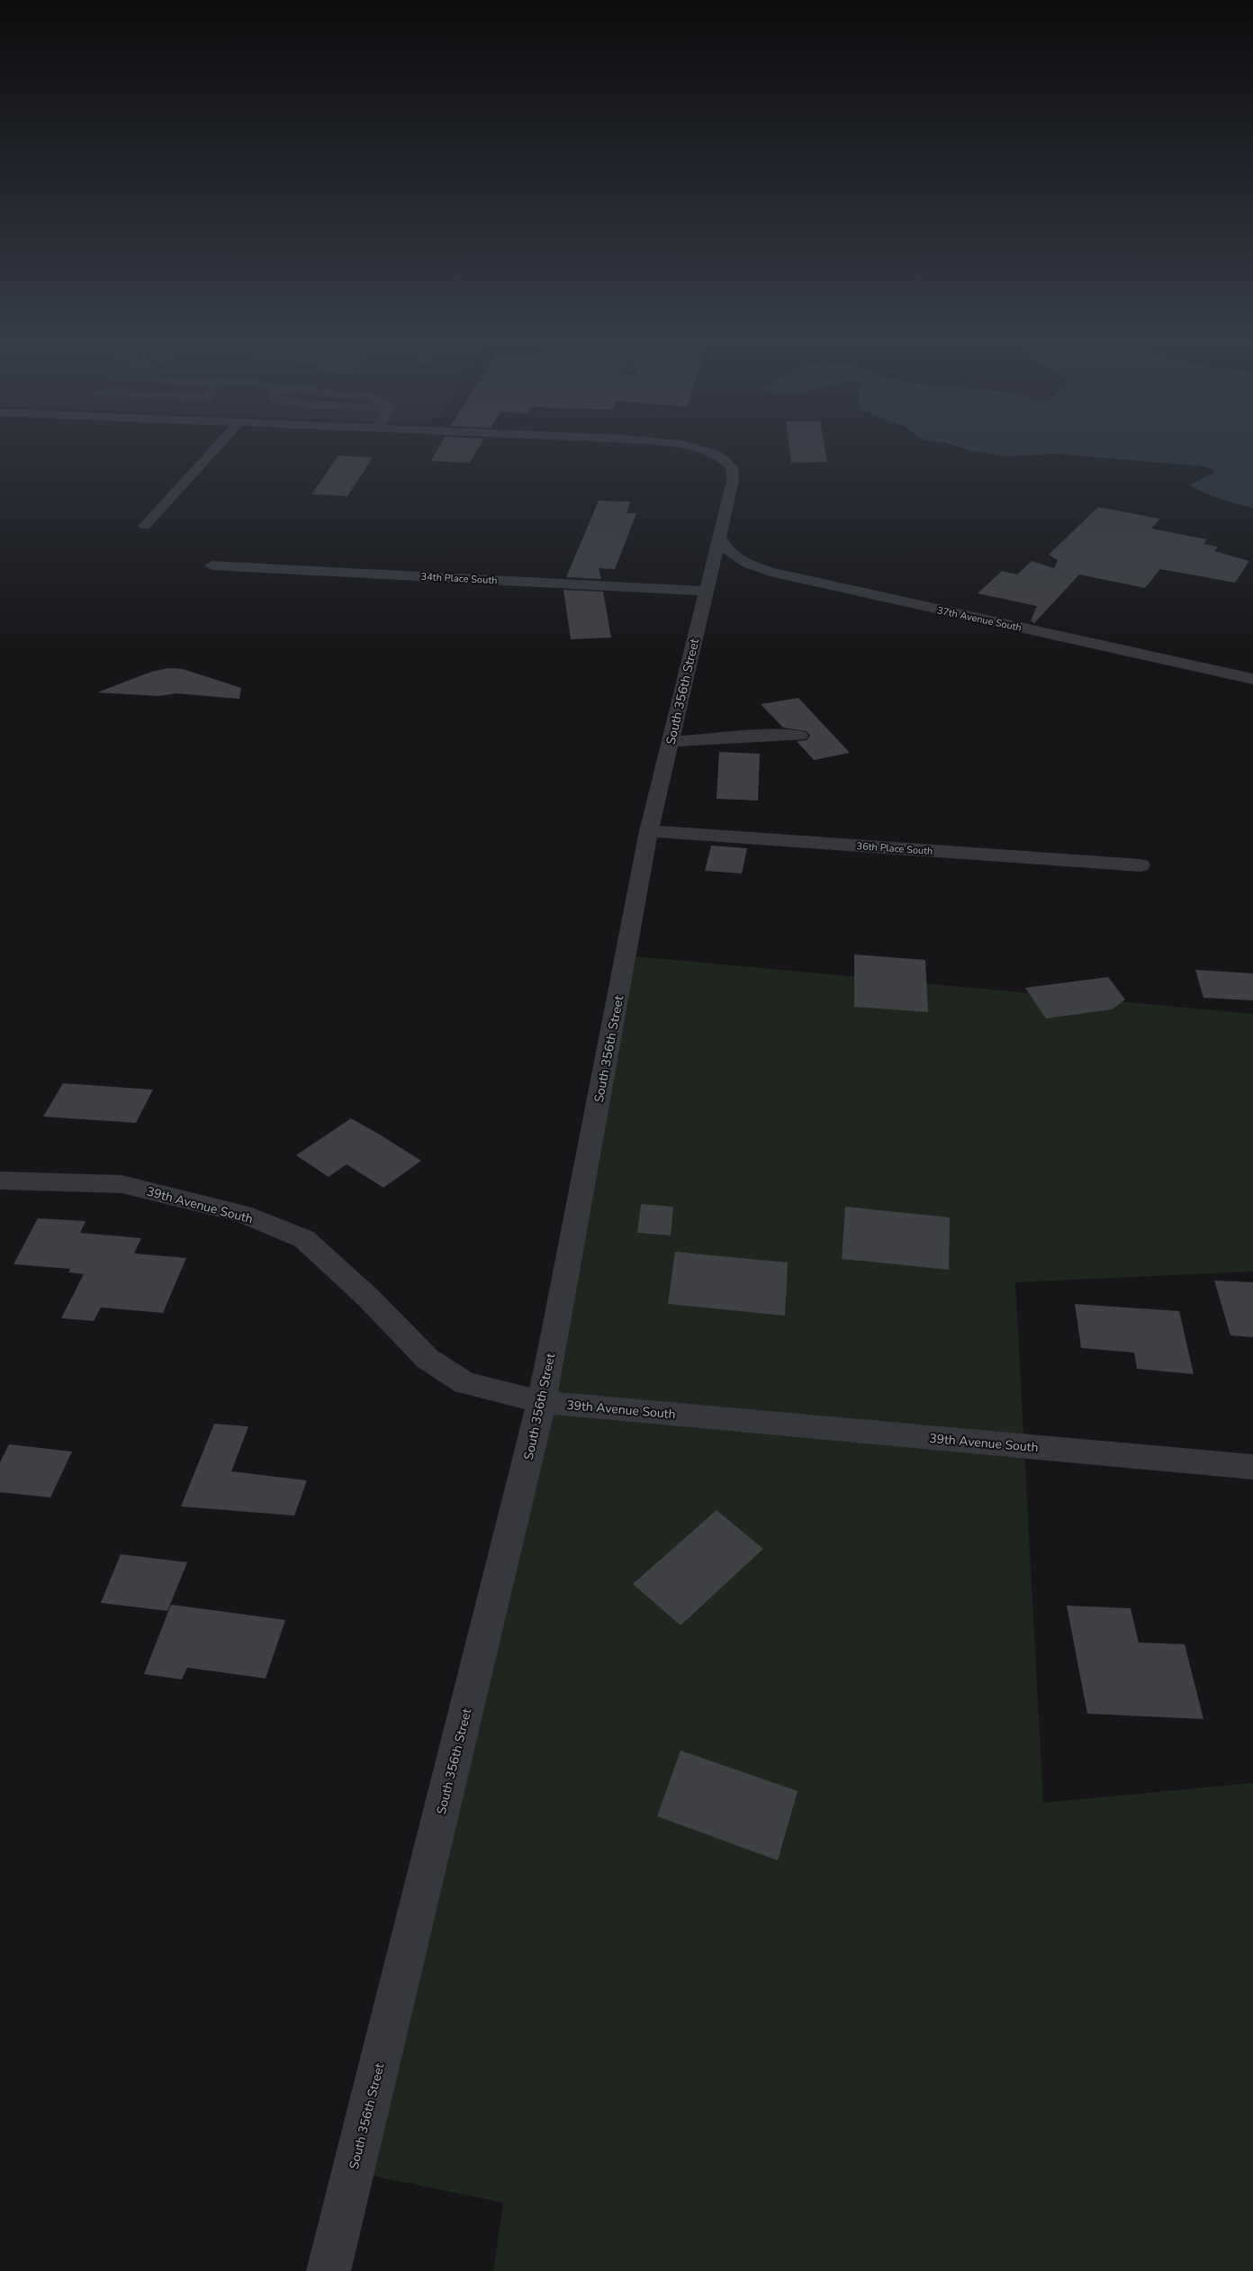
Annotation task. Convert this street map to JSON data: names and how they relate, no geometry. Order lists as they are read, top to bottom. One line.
{"streets":{"street":["34th Place South","37th Avenue South","South 356th Street","36th Place South","39th Avenue South"]},"crossings":[["34th Place South","South 356th Street"],["37th Avenue South","South 356th Street"],["South 356th Street","36th Place South"],["South 356th Street","39th Avenue South"]]}
